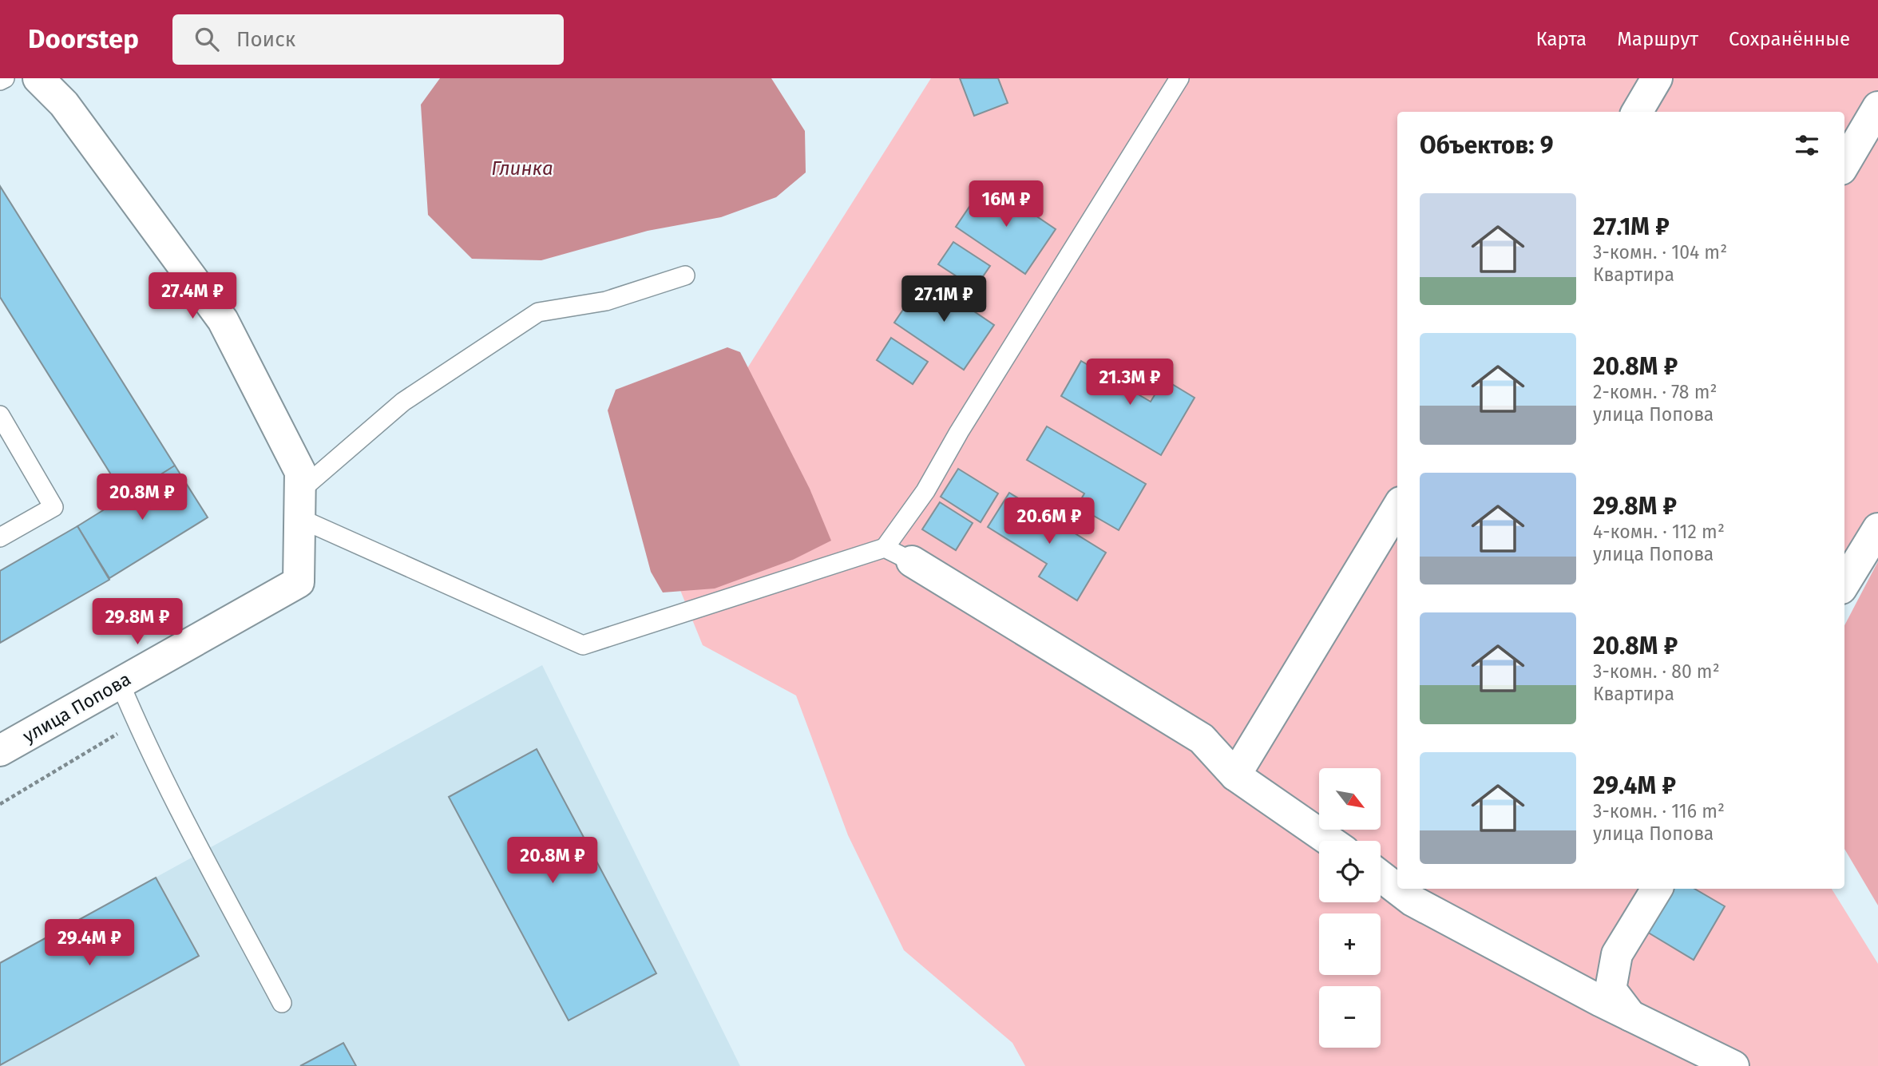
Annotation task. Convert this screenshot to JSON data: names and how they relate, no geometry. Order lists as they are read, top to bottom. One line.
{"streets":{"street":["улица Попова"]},"water":["Глинка"],"north":"bottom right","page":{"header":"Doorstep","search":"Поиск","nav":["Карта","Маршрут","Сохранённые"],"heading":"Объектов: 9","list":[{"name":"27.1M ₽","note":"3-комн. · 104 m² · Квартира"},{"name":"20.8M ₽","note":"2-комн. · 78 m² · улица Попова"},{"name":"29.8M ₽","note":"4-комн. · 112 m² · улица Попова"},{"name":"20.8M ₽","note":"3-комн. · 80 m² · Квартира"},{"name":"29.4M ₽","note":"3-комн. · 116 m² · улица Попова"}],"price":["16M ₽","27.4M ₽","27.1M ₽","21.3M ₽","20.8M ₽","20.6M ₽","29.8M ₽","20.8M ₽","29.4M ₽"],"map_buttons":["+","−"]}}
